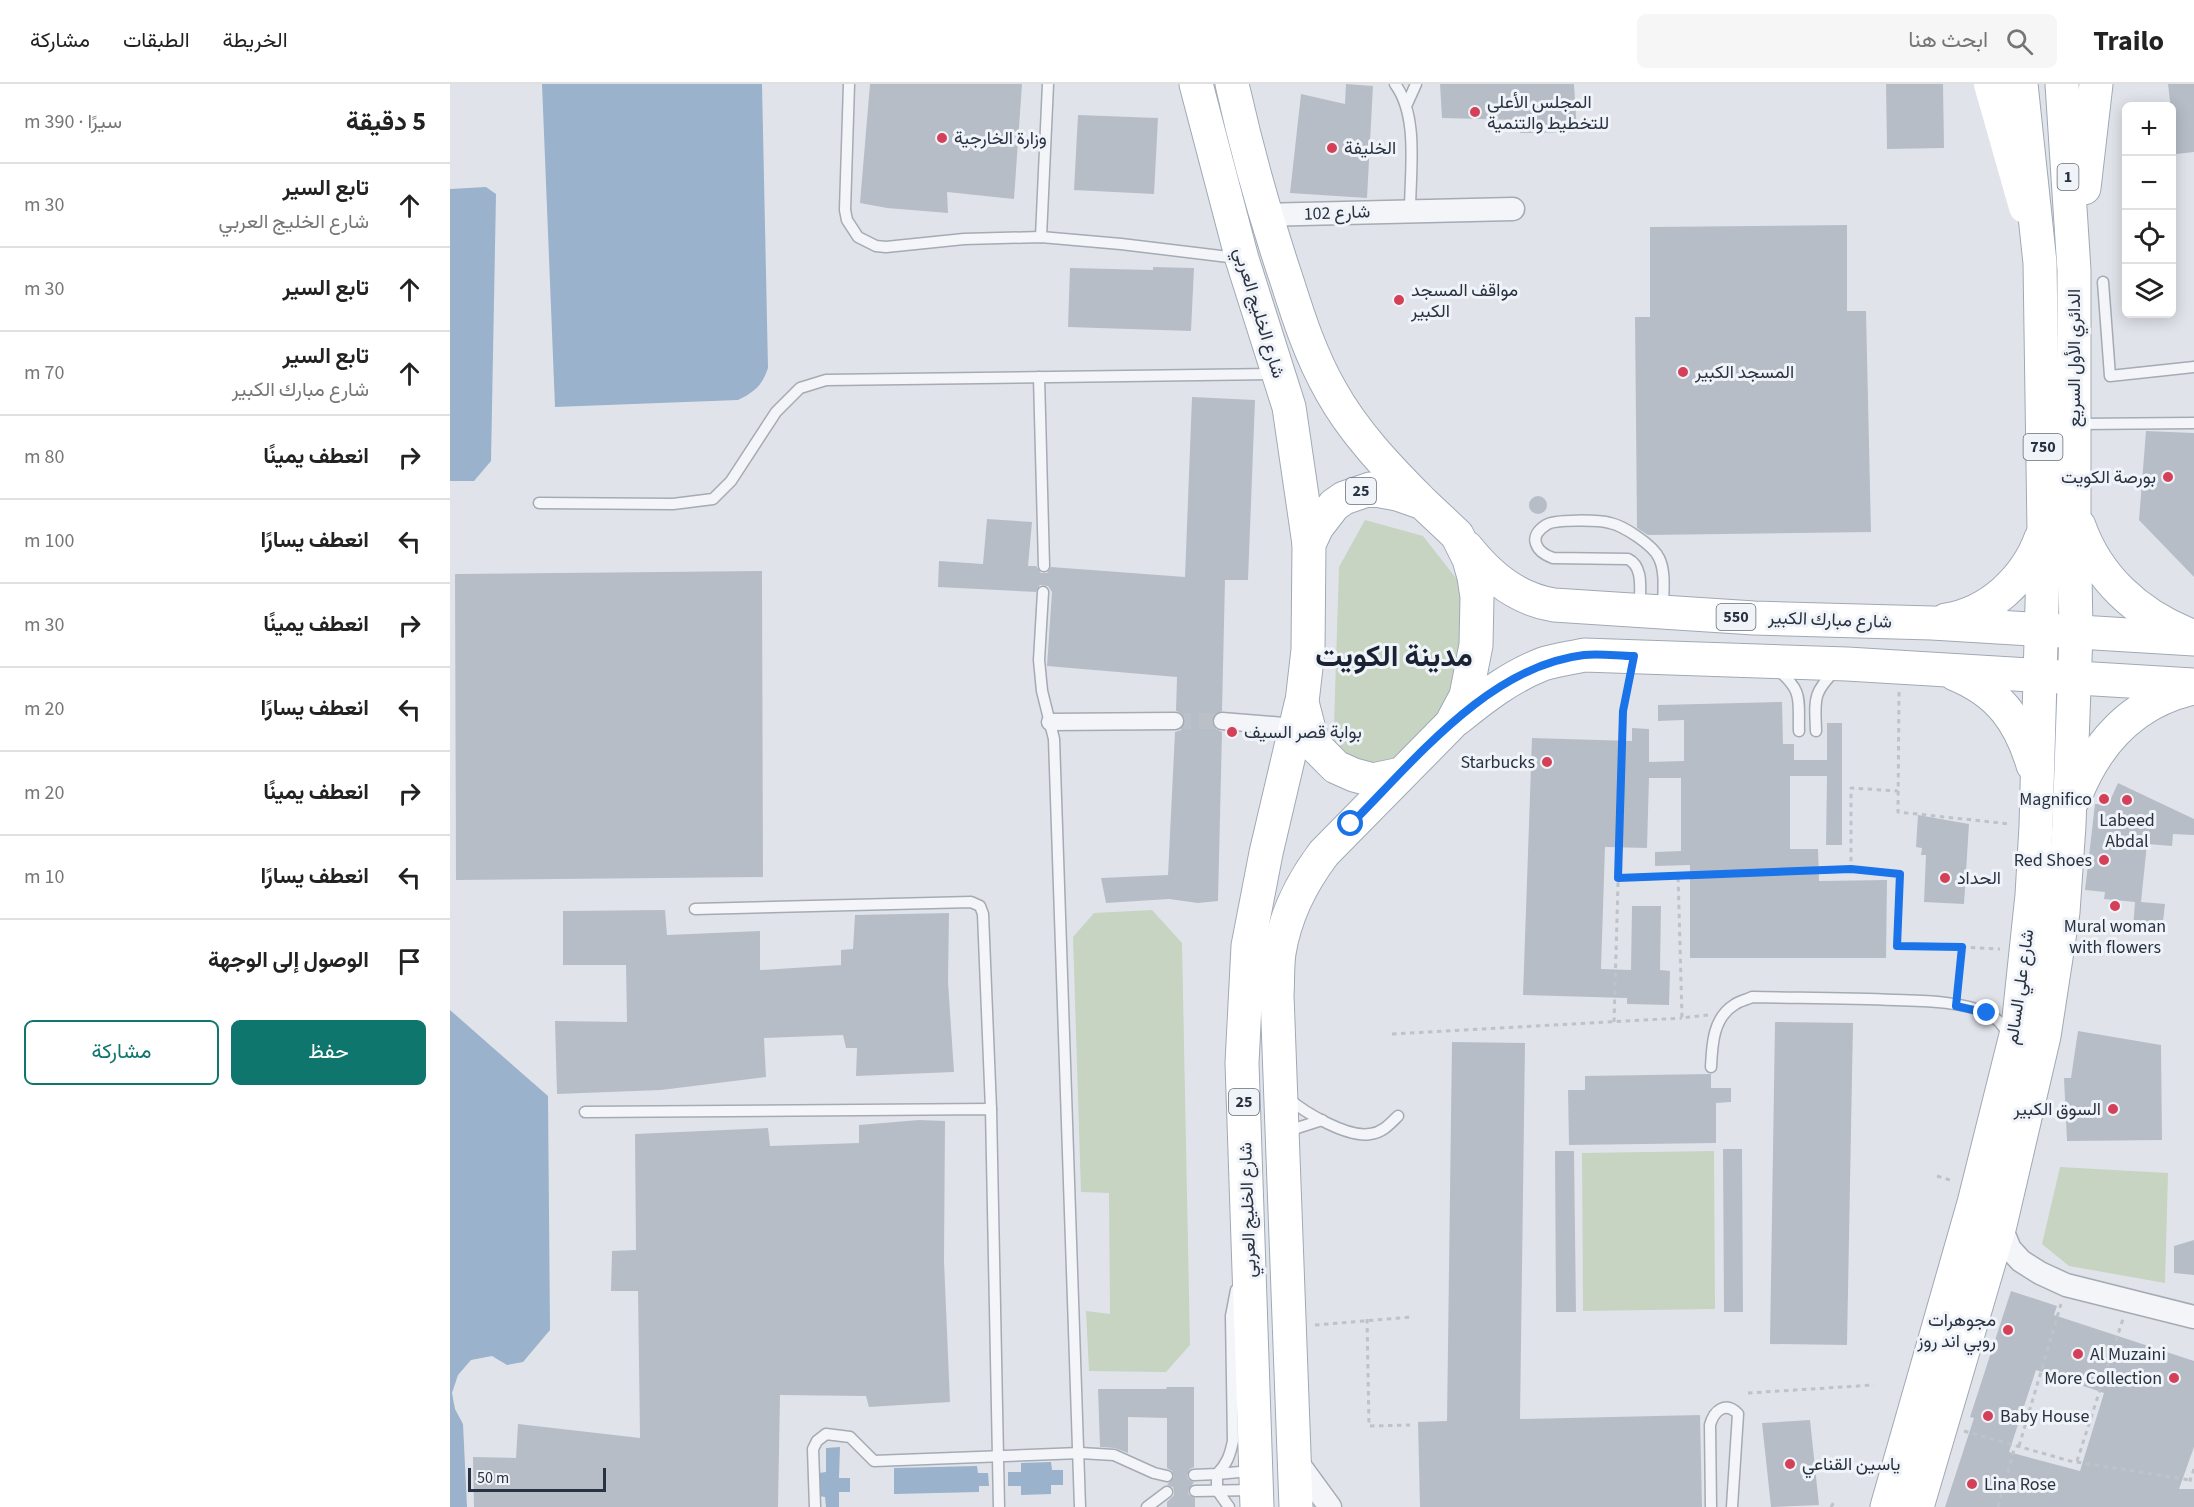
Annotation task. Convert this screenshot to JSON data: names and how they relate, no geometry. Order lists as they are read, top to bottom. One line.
{"streets":{"main road":["1","شارع الخليج العربي","الدائري الأول السريع","750","25","550","شارع مبارك الكبير","شارع علي السالم"],"street":["شارع 102"]},"crossings":[["شارع 102","شارع الخليج العربي"],["شارع الخليج العربي","25"],["الدائري الأول السريع","شارع مبارك الكبير"],["الدائري الأول السريع","شارع علي السالم"],["25","شارع مبارك الكبير"],["شارع مبارك الكبير","شارع علي السالم"]],"districts":["مدينة الكويت"],"places":["المجلس الأعلى للتخطيط والتنمية","وزارة الخارجية","الخليفة","مواقف المسجد الكبير","المسجد الكبير","بورصة الكويت","بوابة قصر السيف","Starbucks","Magnifico","Labeed Abdal","Red Shoes","الحداد","Mural woman with flowers","السوق الكبير","مجوهرات روبي اند روز","Al Muzaini","More Collection","Baby House","ياسين القناعي","Lina Rose"],"scale_bar":"50 m","page":{"header":"Trailo","search":"ابحث هنا","nav":["الخريطة","الطبقات","مشاركة"],"heading":["5 دقيقة","سيرًا · 390 m"],"map_buttons":["+","−"],"list":[["تابع السير","شارع الخليج العربي","30 m"],["تابع السير","30 m"],["تابع السير","شارع مبارك الكبير","70 m"],["انعطف يمينًا","80 m"],["انعطف يسارًا","100 m"],["انعطف يمينًا","30 m"],["انعطف يسارًا","20 m"],["انعطف يمينًا","20 m"],["انعطف يسارًا","10 m"],"الوصول إلى الوجهة"],"buttons":["حفظ","مشاركة"],"scale":"50 m"}}
